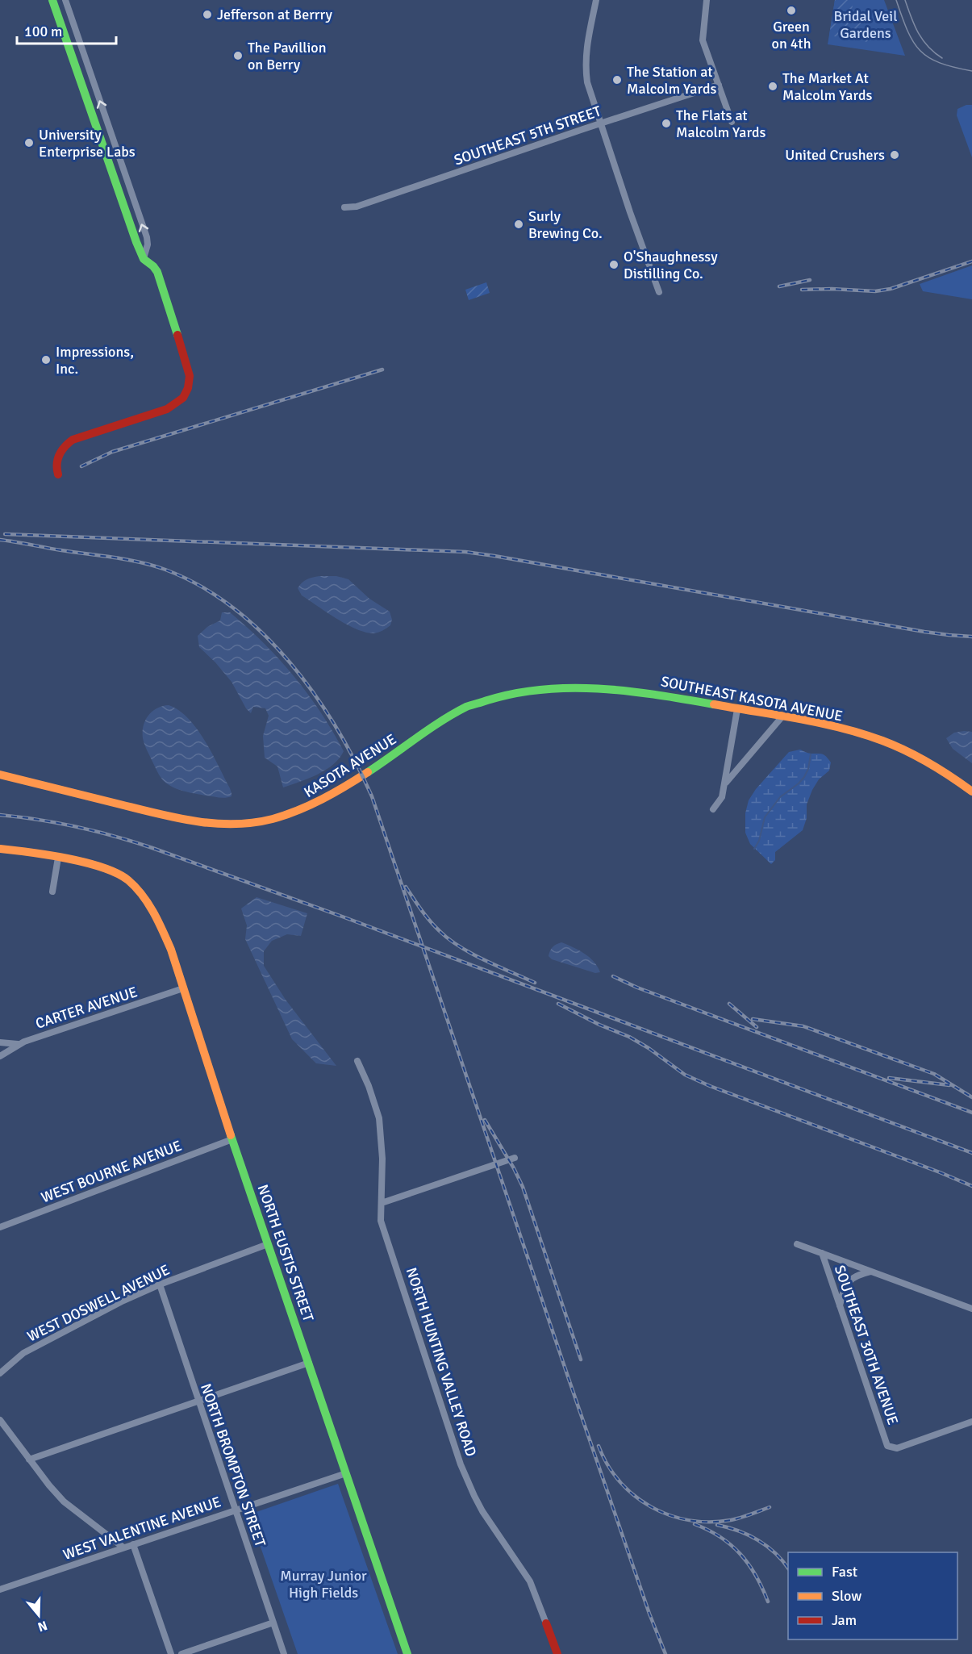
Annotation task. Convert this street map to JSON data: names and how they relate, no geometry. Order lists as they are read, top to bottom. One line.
{"streets":{"street":["SOUTHEAST 5TH STREET","SOUTHEAST KASOTA AVENUE","KASOTA AVENUE","CARTER AVENUE","WEST BOURNE AVENUE","NORTH EUSTIS STREET","WEST DOSWELL AVENUE","SOUTHEAST 30TH AVENUE","NORTH HUNTING VALLEY ROAD","NORTH BROMPTON STREET","WEST VALENTINE AVENUE"]},"crossings":[["SOUTHEAST KASOTA AVENUE","KASOTA AVENUE"],["CARTER AVENUE","NORTH EUSTIS STREET"],["WEST BOURNE AVENUE","NORTH EUSTIS STREET"],["NORTH EUSTIS STREET","WEST DOSWELL AVENUE"],["NORTH EUSTIS STREET","WEST VALENTINE AVENUE"],["WEST DOSWELL AVENUE","NORTH BROMPTON STREET"],["NORTH BROMPTON STREET","WEST VALENTINE AVENUE"]],"parks":["Bridal Veil Gardens","Murray Junior High Fields"],"places":["Green on 4th","Jefferson at Berrry","The Pavillion on Berry","The Station at Malcolm Yards","The Market At Malcolm Yards","The Flats at Malcolm Yards","University Enterprise Labs","United Crushers","Surly Brewing Co.","O'Shaughnessy Distilling Co.","Impressions, Inc."],"legend":["Fast","Slow","Jam"],"scale_bar":"100 m","north":"bottom"}
